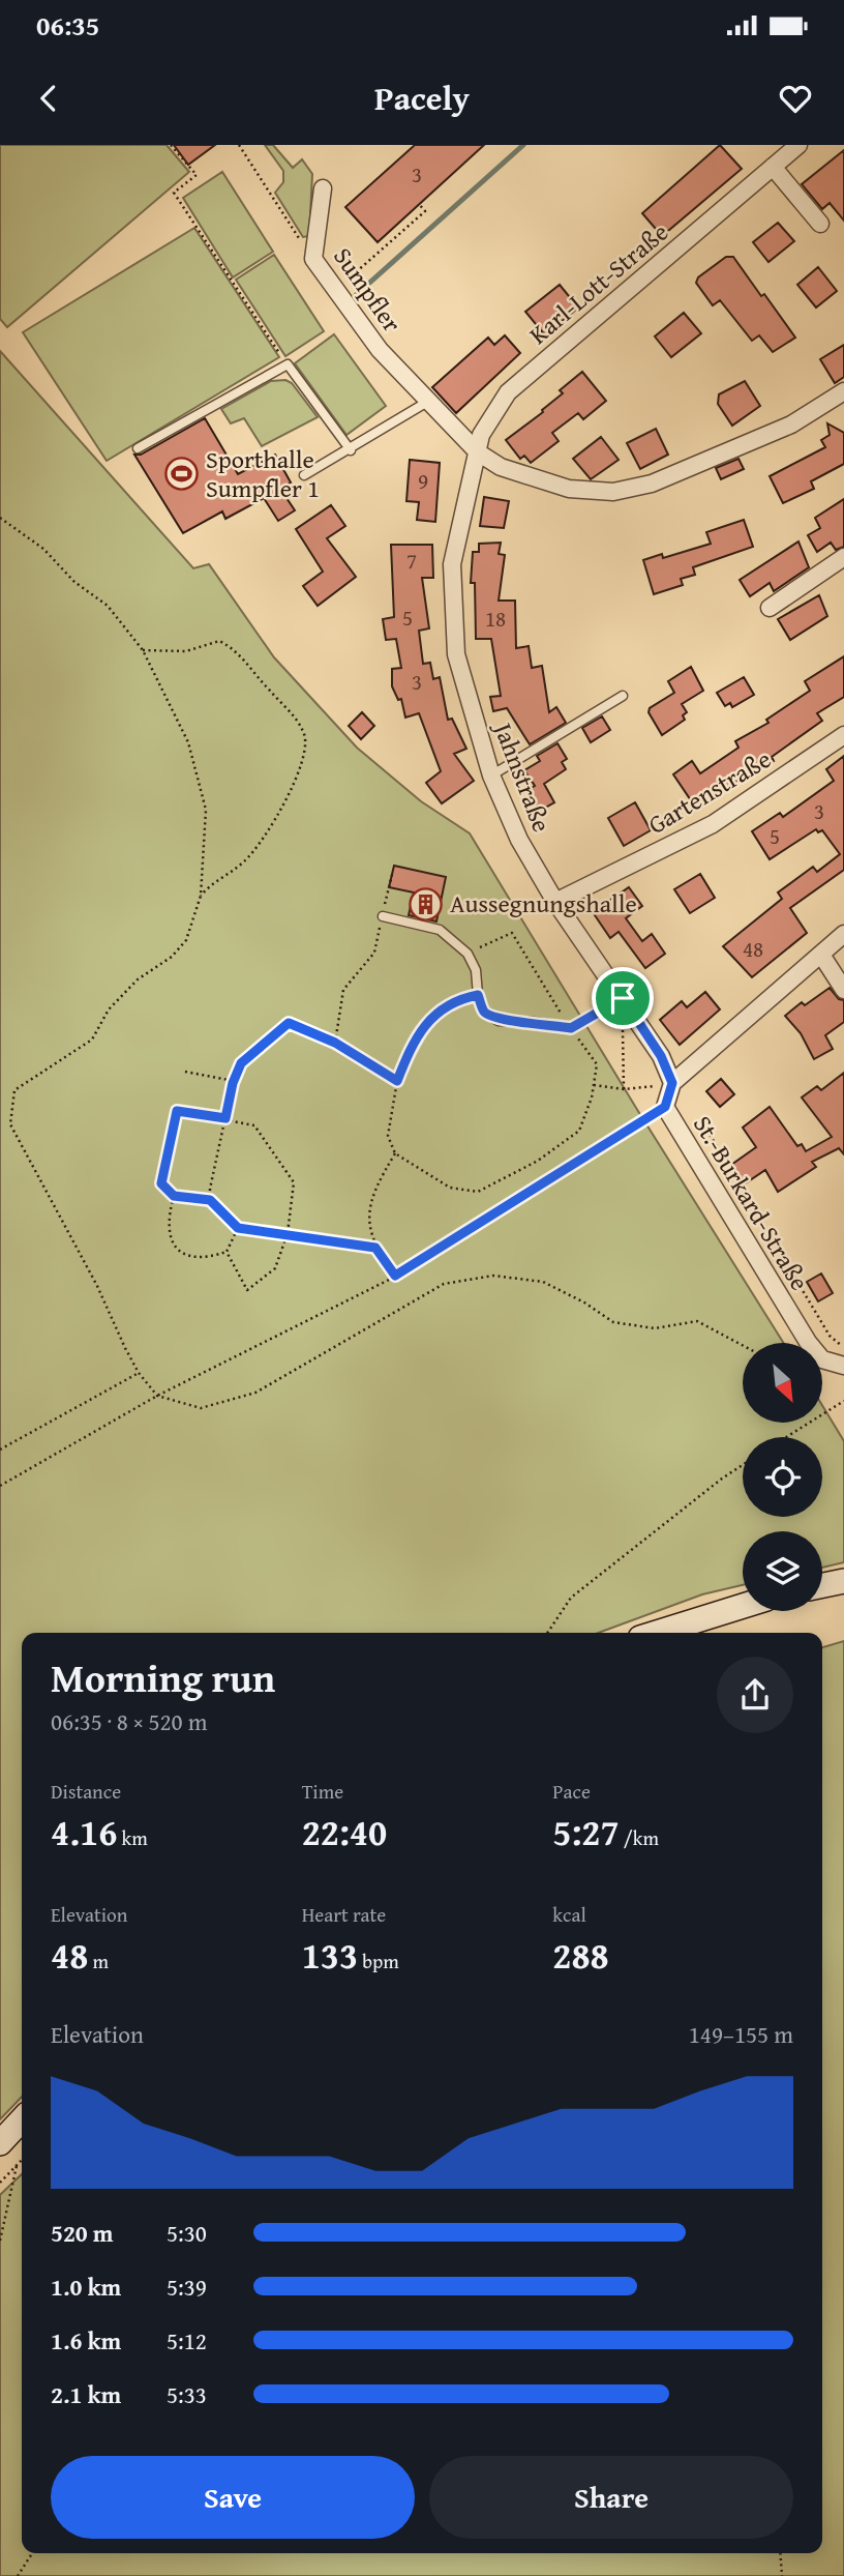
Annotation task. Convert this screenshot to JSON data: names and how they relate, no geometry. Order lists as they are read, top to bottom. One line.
{"streets":{"street":["Karl-Lott-Straße","Sumpfler","Jahnstraße","Gartenstraße","St.-Burkard-Straße"]},"crossings":[["Karl-Lott-Straße","Sumpfler"],["Karl-Lott-Straße","Jahnstraße"],["Sumpfler","Jahnstraße"],["Jahnstraße","Gartenstraße"]],"places":{"sports":["Sporthalle Sumpfler 1"],"building":["Aussegnungshalle"]},"house_numbers":["3","9","7","5","18","3","3","5","48"],"north":"bottom right","page":{"status":"06:35","header":"Pacely","heading":["Morning run","06:35 · 8 × 520 m"],"stats":[["Distance","4.16 km"],["Time","22:40"],["Pace","5:27 /km"],["Elevation","48 m"],["Heart rate","133 bpm"],["kcal","288"]],"chart":["Elevation","149–155 m"],"list":[{"name":"520 m","note":"5:30"},{"name":"1.0 km","note":"5:39"},{"name":"1.6 km","note":"5:12"},{"name":"2.1 km","note":"5:33"}],"buttons":["Save","Share"]}}
